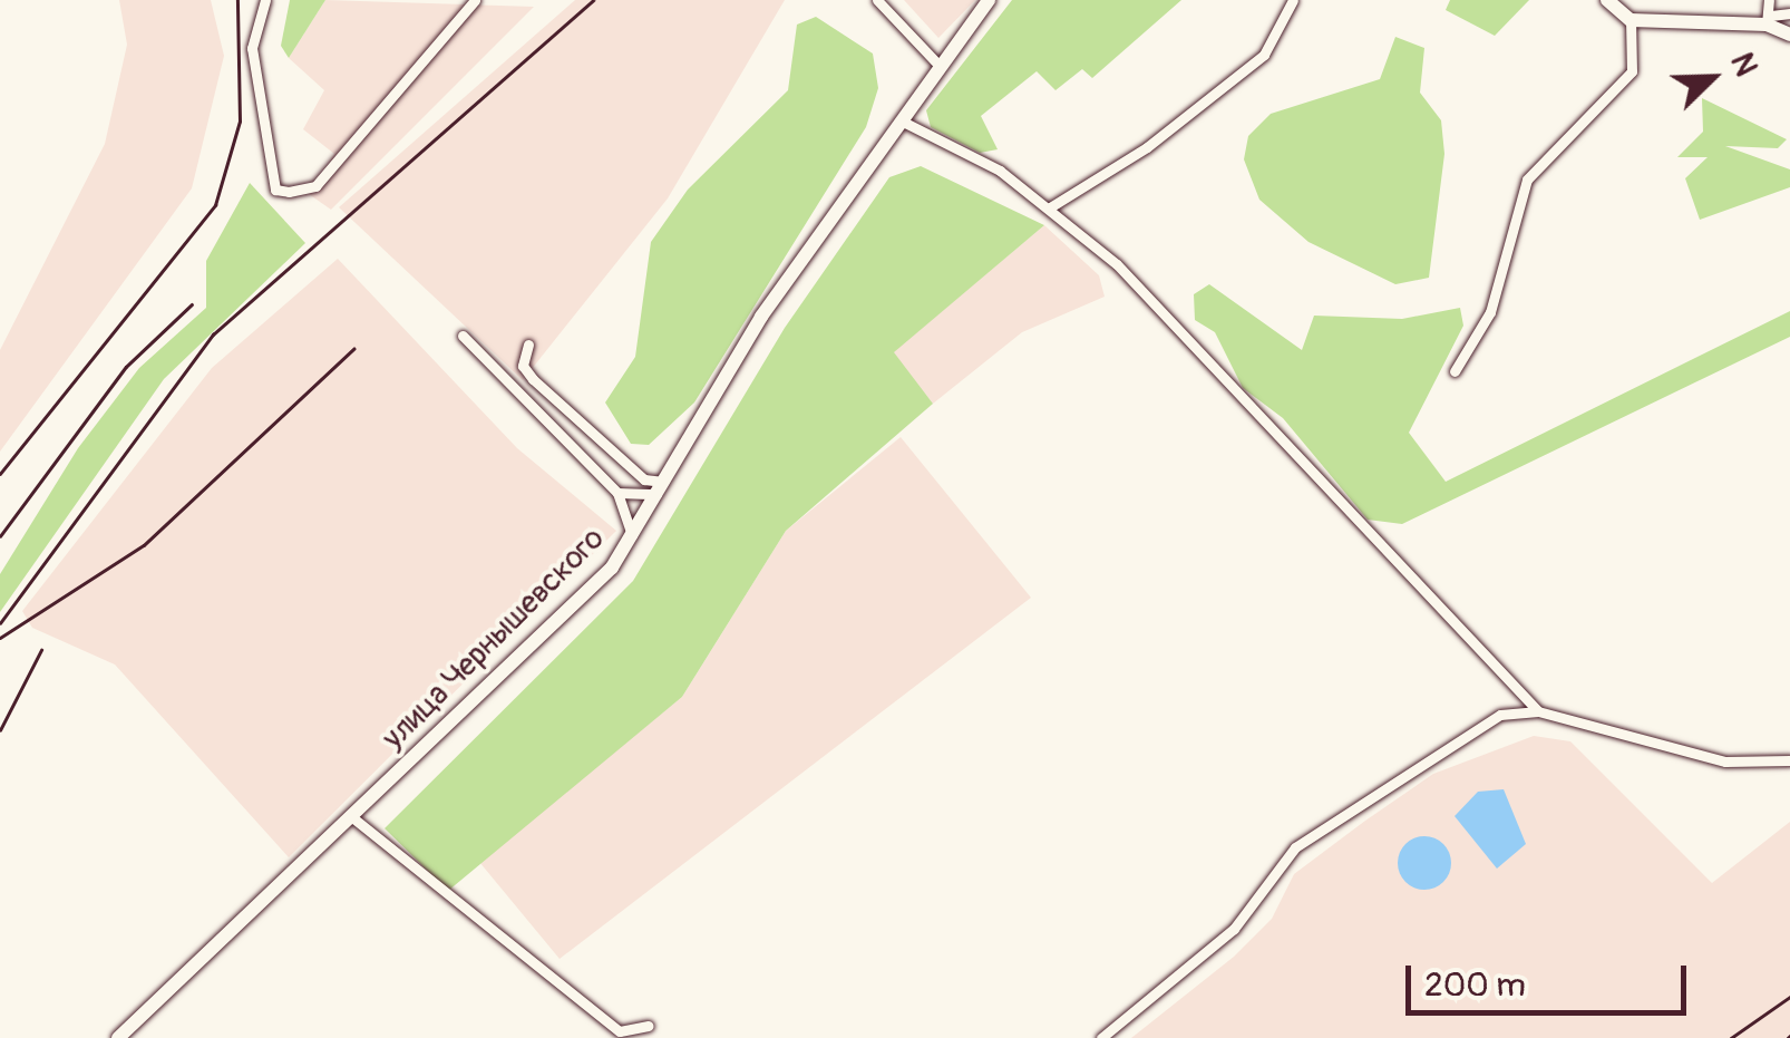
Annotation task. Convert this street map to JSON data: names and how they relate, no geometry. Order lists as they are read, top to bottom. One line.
{"streets":{"main road":["улица Чернышевского"]},"scale_bar":"200 m","north":"top right"}
